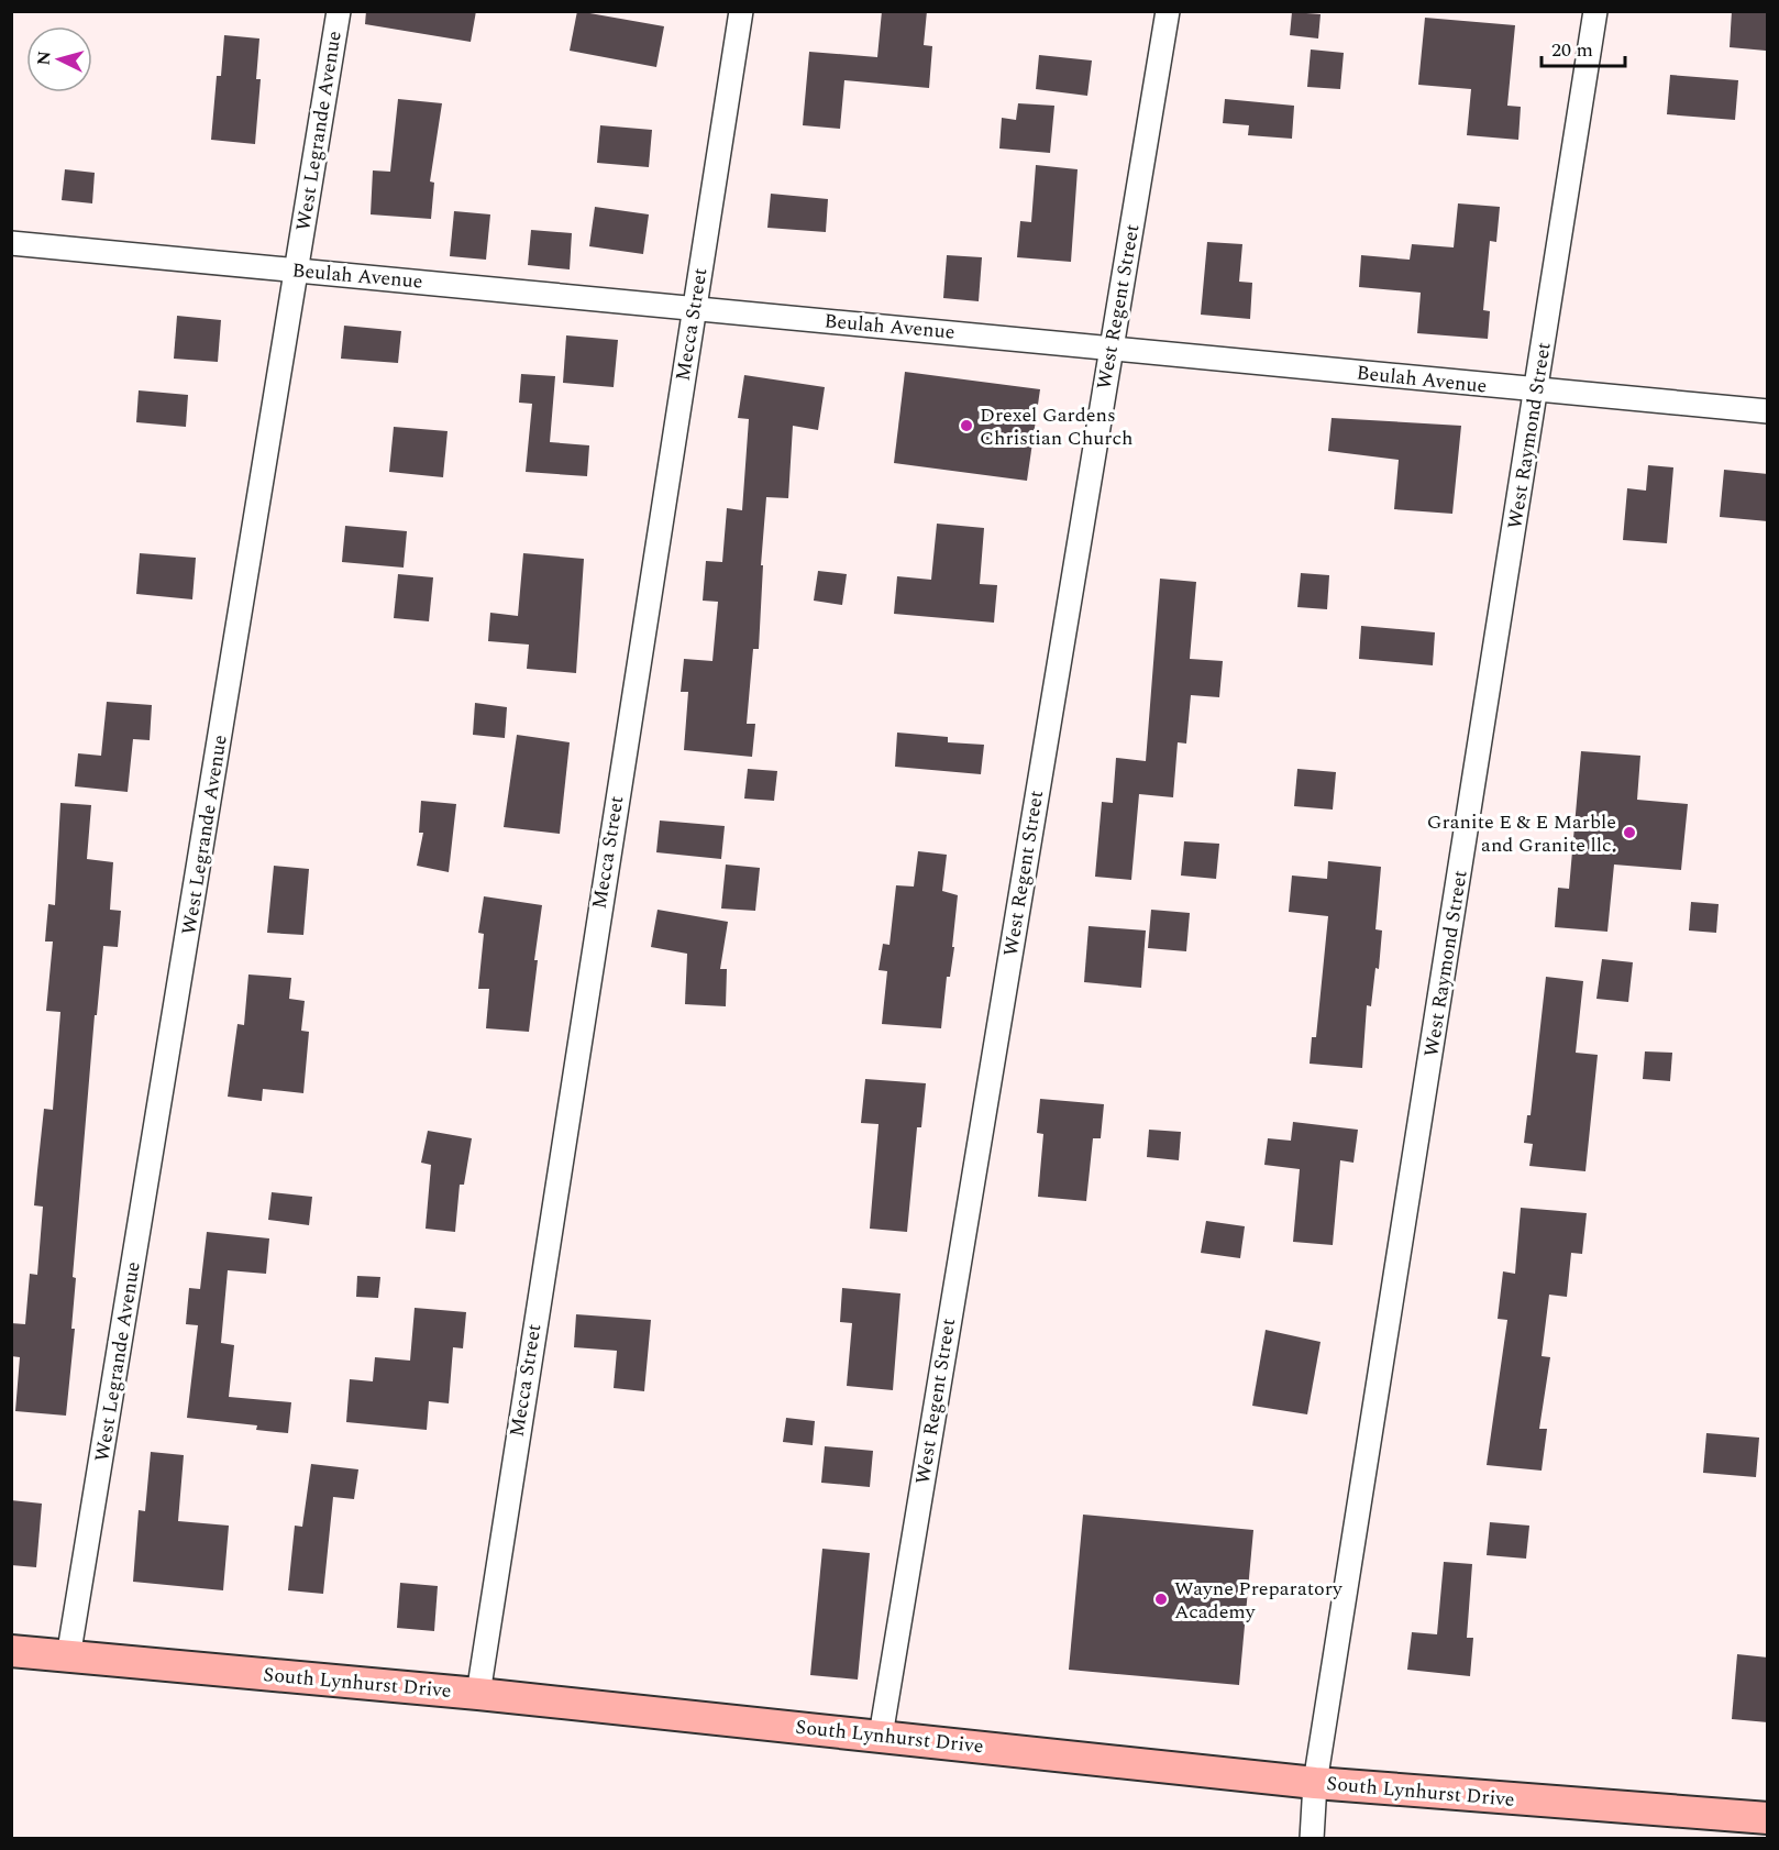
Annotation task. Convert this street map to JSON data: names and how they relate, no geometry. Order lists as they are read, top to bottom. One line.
{"streets":{"main road":["South Lynhurst Drive"],"street":["West Legrande Avenue","Beulah Avenue","West Regent Street","Mecca Street","West Raymond Street"]},"crossings":[["West Legrande Avenue","Beulah Avenue"],["West Legrande Avenue","South Lynhurst Drive"],["Beulah Avenue","West Regent Street"],["Beulah Avenue","Mecca Street"],["Beulah Avenue","West Raymond Street"],["West Regent Street","South Lynhurst Drive"],["Mecca Street","South Lynhurst Drive"],["West Raymond Street","South Lynhurst Drive"]],"places":["Drexel Gardens Christian Church","Granite E & E Marble and Granite llc.","Wayne Preparatory Academy"],"scale_bar":"20 m","north":"left"}
